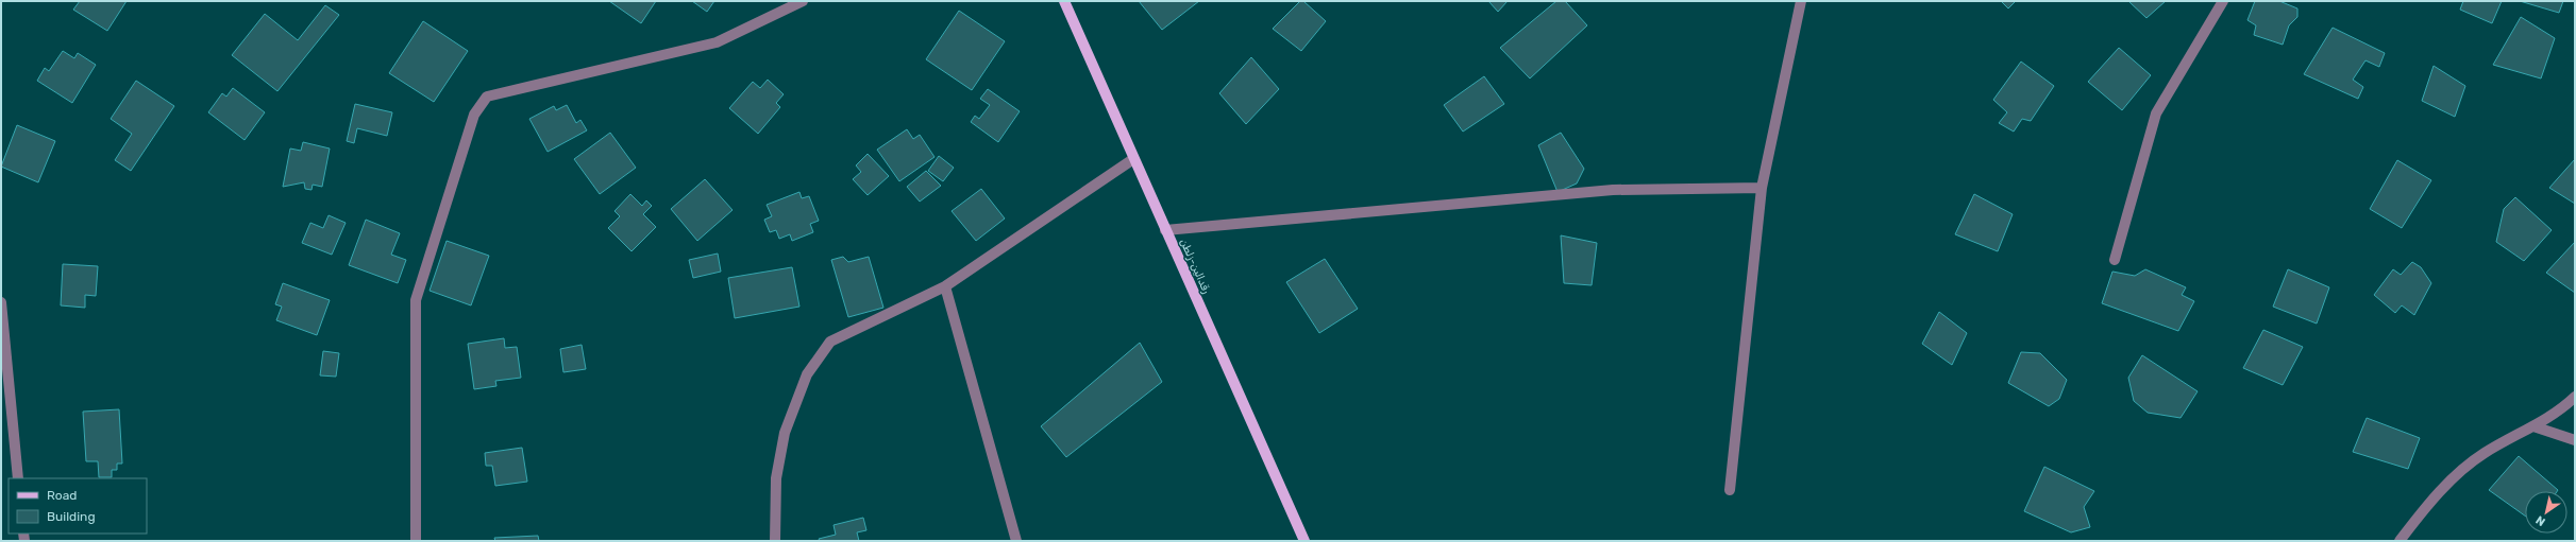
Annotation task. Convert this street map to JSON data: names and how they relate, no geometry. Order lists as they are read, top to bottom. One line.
{"streets":{"main road":["رقدالين-زلطن"]},"legend":["Road","Building"],"north":"bottom left"}
